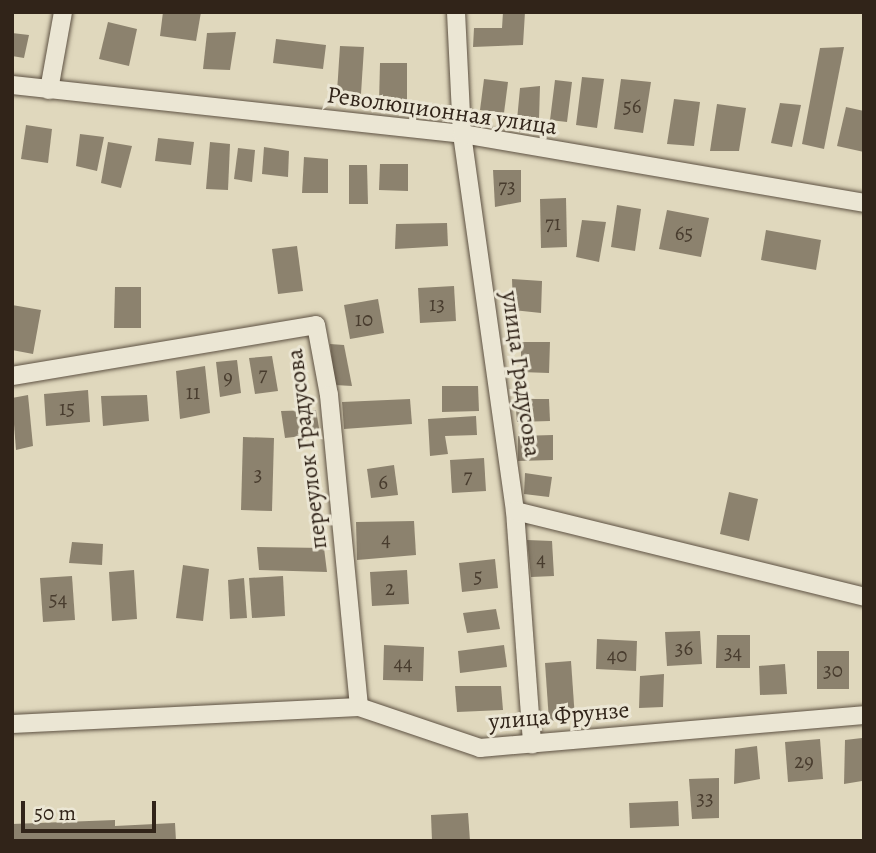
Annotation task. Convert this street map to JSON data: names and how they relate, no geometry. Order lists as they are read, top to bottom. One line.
{"streets":{"street":["Революционная улица","улица Градусова","переулок Градусова","улица Фрунзе"]},"crossings":[["Революционная улица","улица Градусова"],["улица Градусова","улица Фрунзе"],["переулок Градусова","улица Фрунзе"]],"house_numbers":["56","73","71","65","13","10","7","9","11","15","3","7","6","4","4","5","2","54","36","34","40","44","30","29","33"],"scale_bar":"50 m"}
